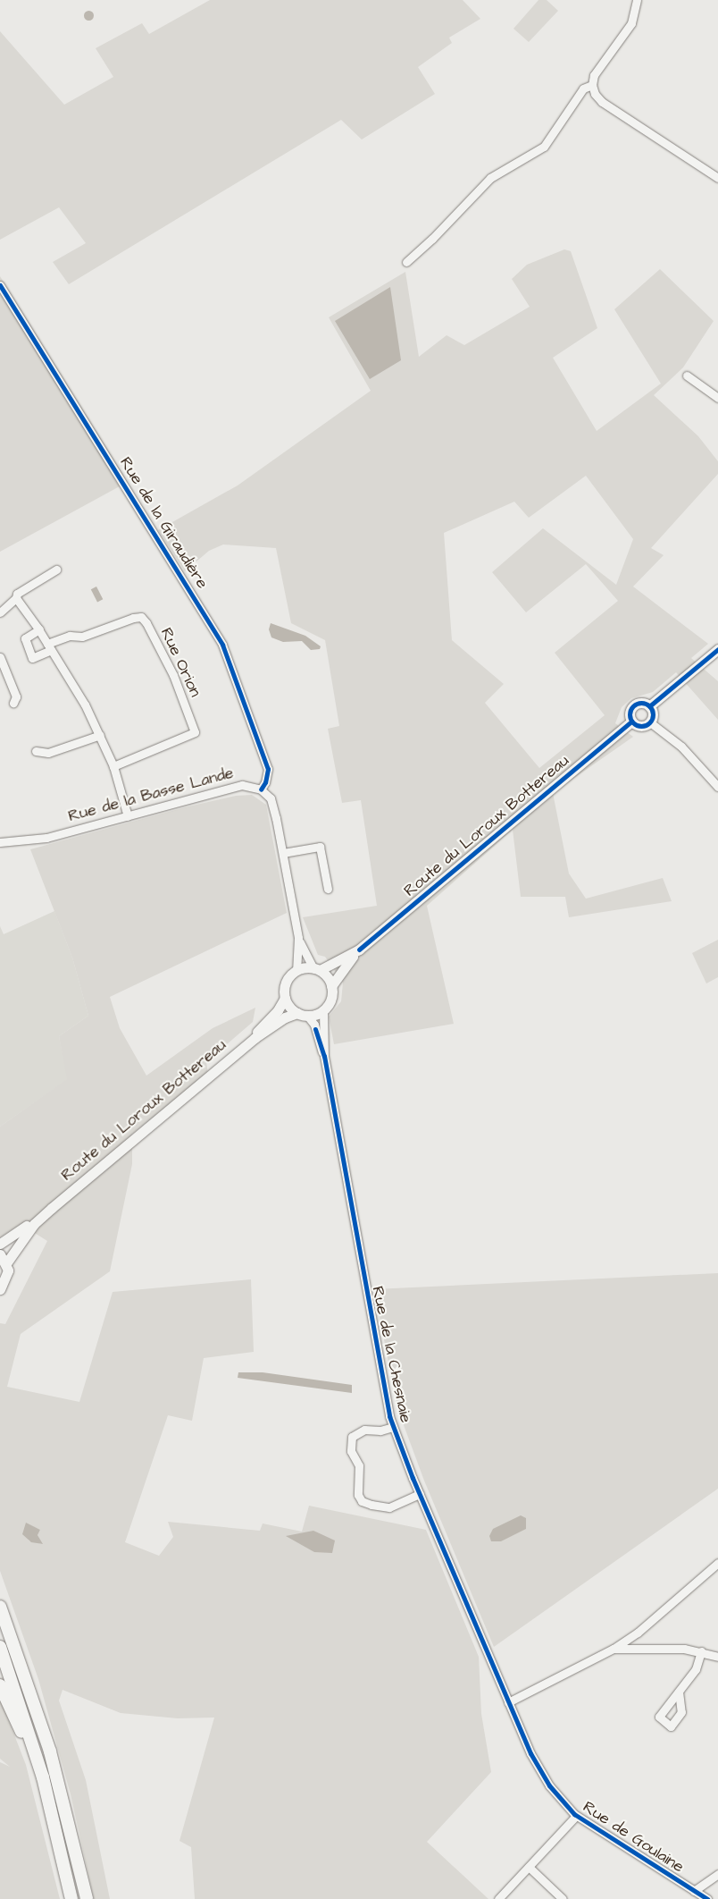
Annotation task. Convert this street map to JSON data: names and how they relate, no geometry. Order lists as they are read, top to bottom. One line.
{"streets":{"main road":["Route du Loroux Bottereau"],"street":["Rue de la Giraudière","Rue Orion","Rue de la Basse Lande","Rue de la Chesnaie","Rue de Goulaine"]},"crossings":[["Rue de la Giraudière","Rue de la Basse Lande"],["Rue de la Chesnaie","Rue de Goulaine"]]}
